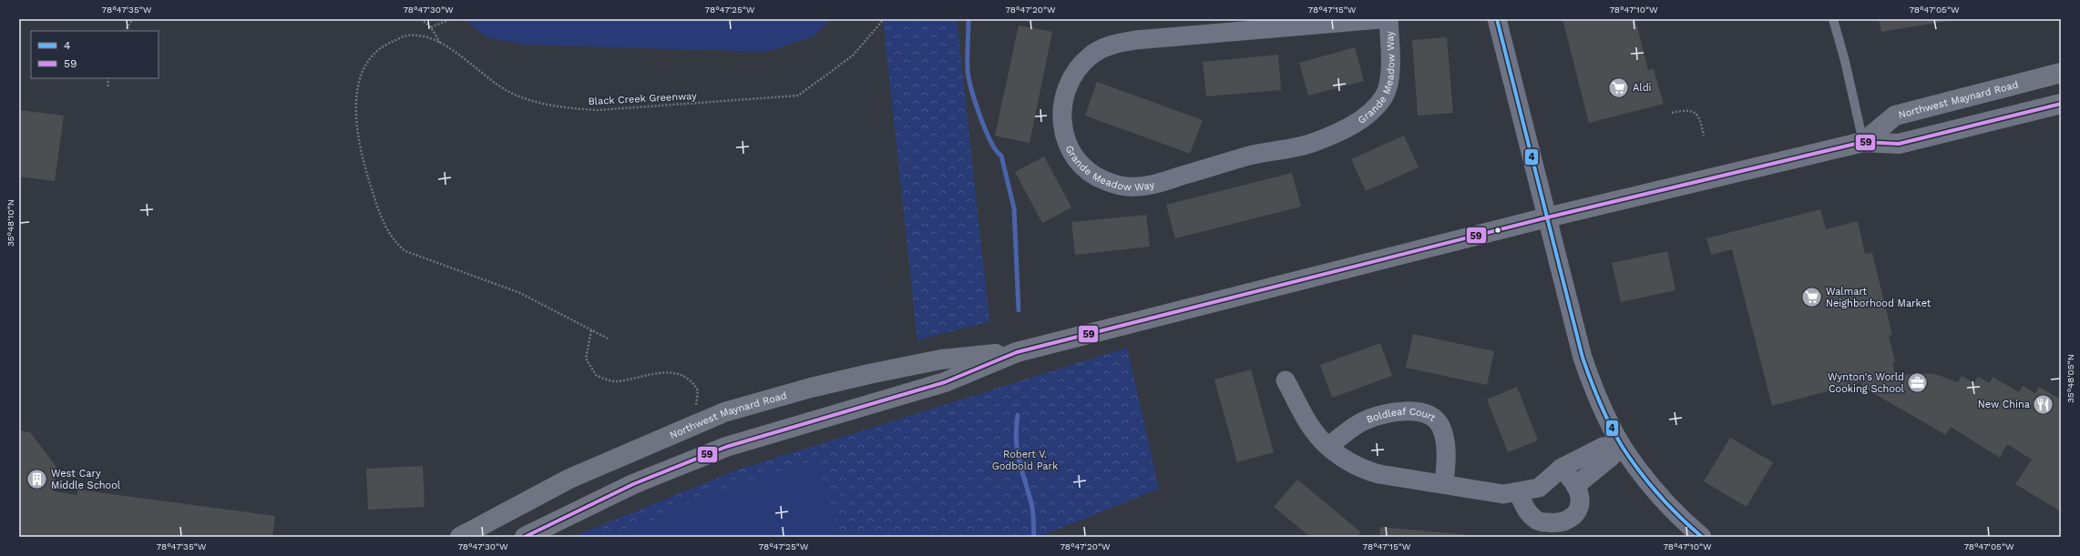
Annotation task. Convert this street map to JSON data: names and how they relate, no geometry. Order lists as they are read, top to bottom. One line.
{"streets":{"main road":["Northwest Maynard Road"],"street":["Grande Meadow Way","Boldleaf Court"],"path":["Black Creek Greenway"]},"parks":["Robert V. Godbold Park"],"places":{"supermarket":["Aldi","Walmart Neighborhood Market"],"office":["Wynton's World Cooking School"],"restaurant":["New China"],"building":["West Cary Middle School"]},"lines":["transit line 4","transit line 59"],"legend":["4","59"],"coordinates":["78°47'35\"W","78°47'30\"W","78°47'25\"W","78°47'20\"W","78°47'15\"W","78°47'10\"W","78°47'05\"W","35°48'10\"N","35°48'05\"N"]}
